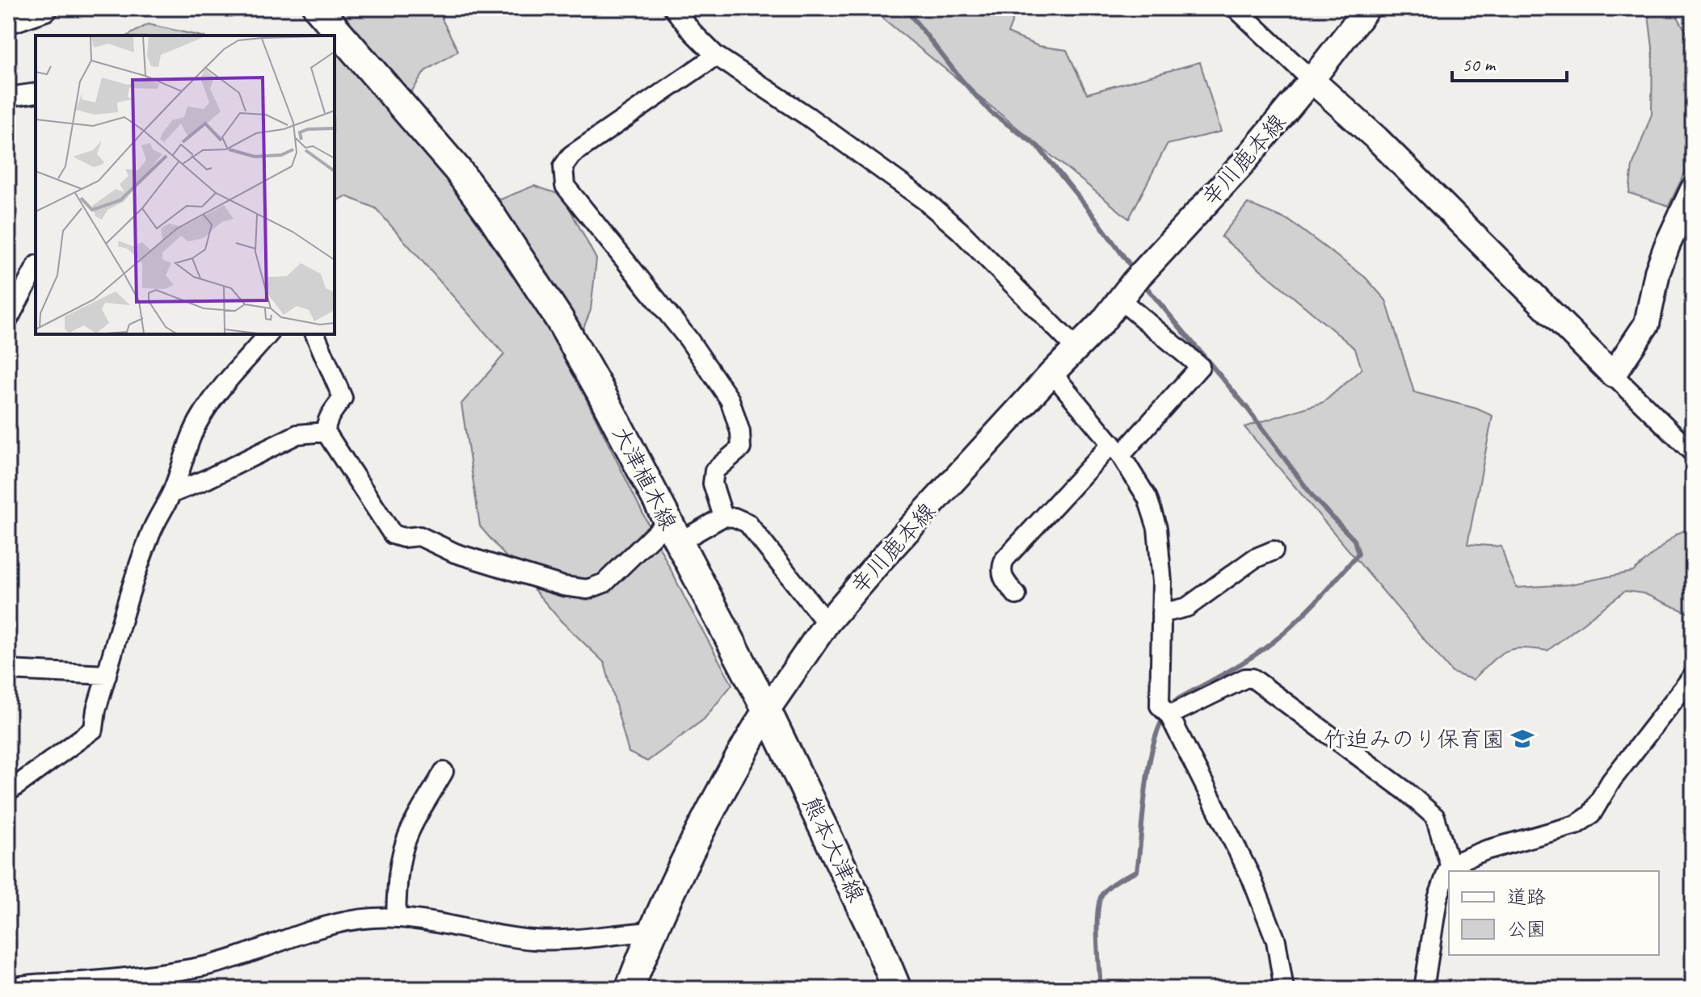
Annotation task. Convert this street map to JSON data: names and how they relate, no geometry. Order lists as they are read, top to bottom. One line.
{"streets":{"main road":["辛川鹿本線","大津植木線","熊本大津線"]},"crossings":[["辛川鹿本線","大津植木線"],["辛川鹿本線","熊本大津線"],["大津植木線","熊本大津線"]],"places":{"school or university":["竹迫みのり保育園"]},"legend":["道路","公園"],"scale_bar":"50 m"}
